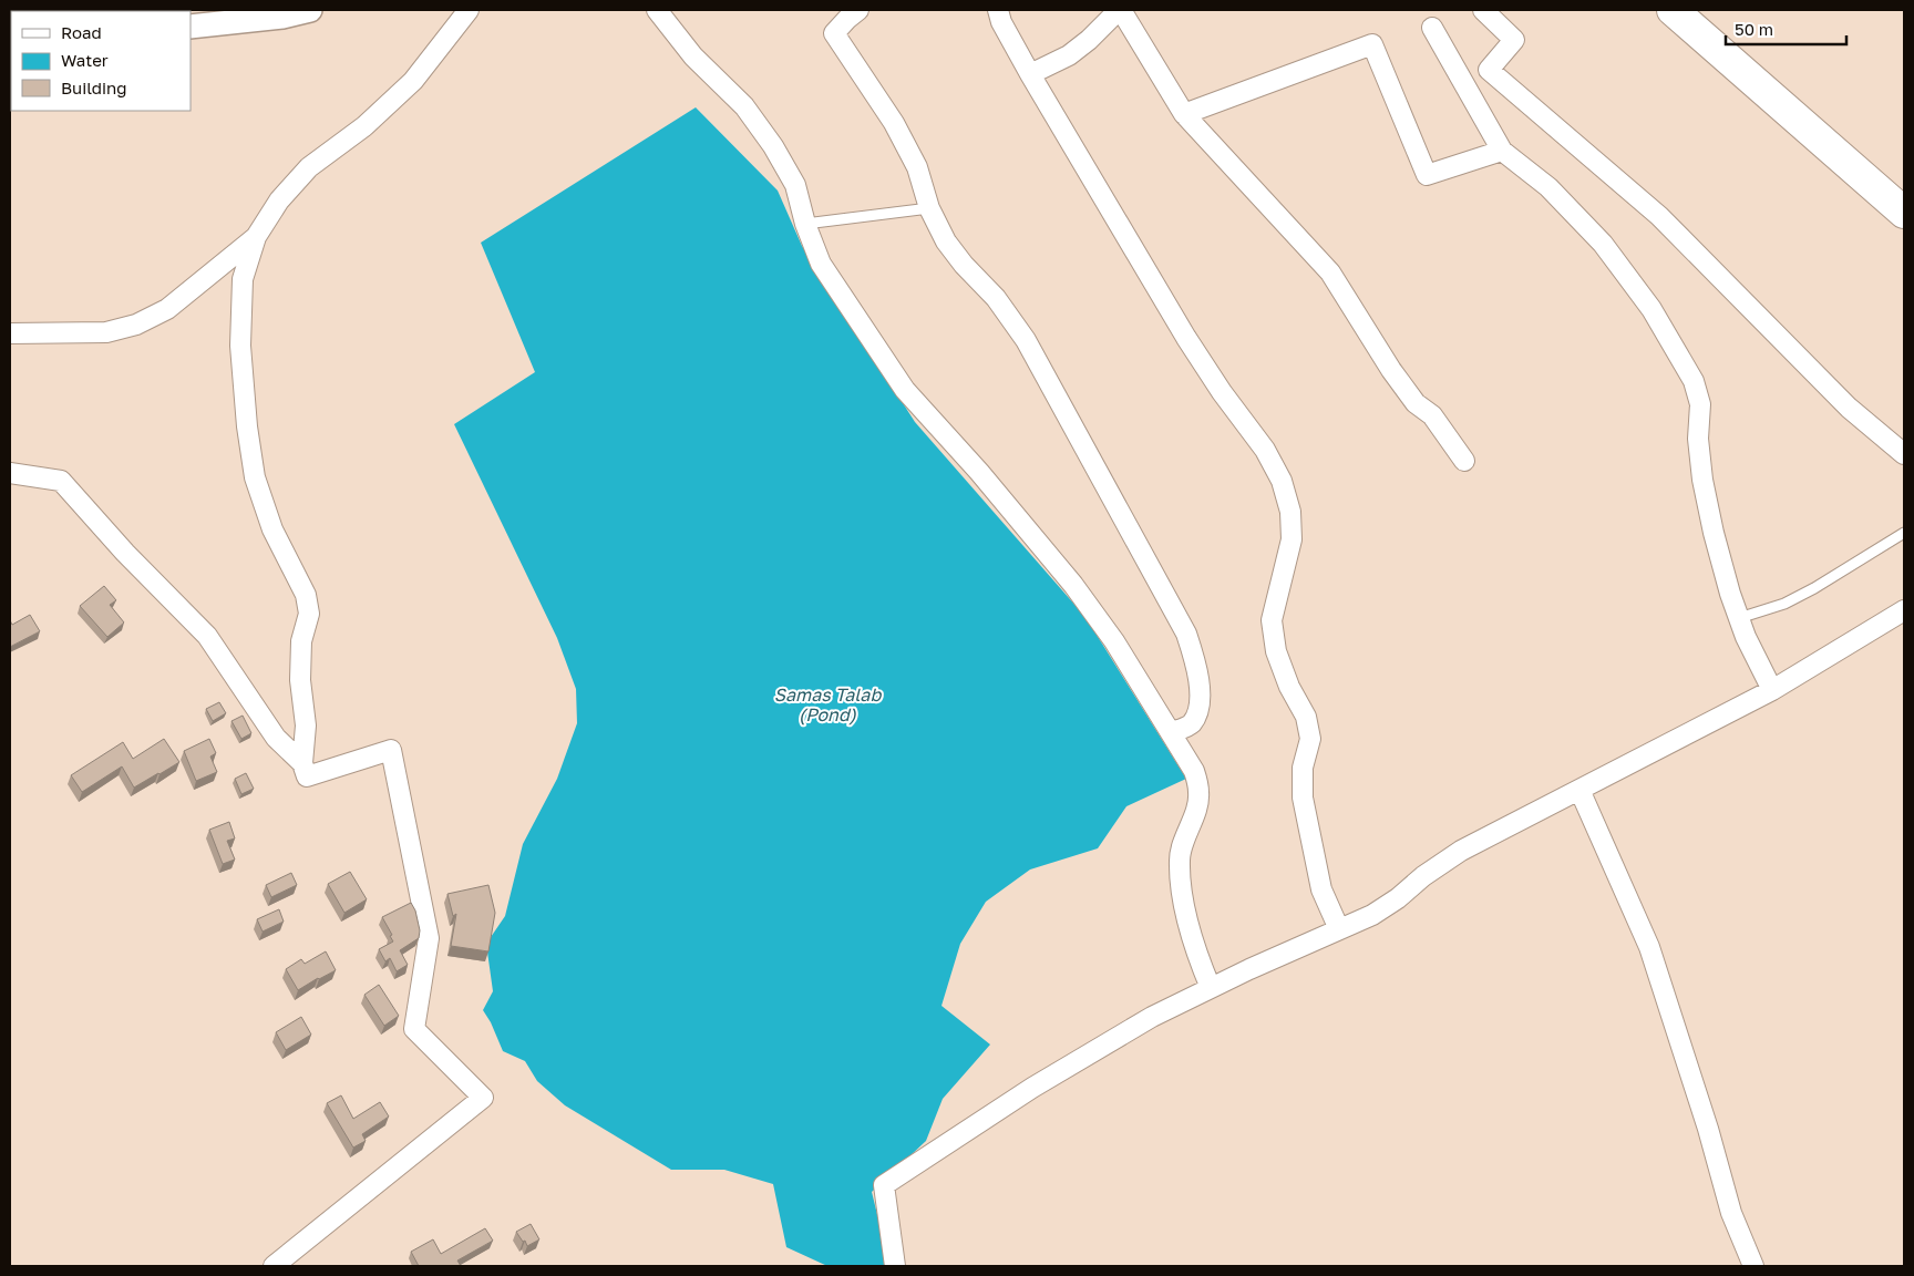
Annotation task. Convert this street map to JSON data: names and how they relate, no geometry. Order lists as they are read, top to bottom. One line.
{"water":["Samas Talab (Pond)"],"legend":["Road","Water","Building"],"scale_bar":"50 m"}
